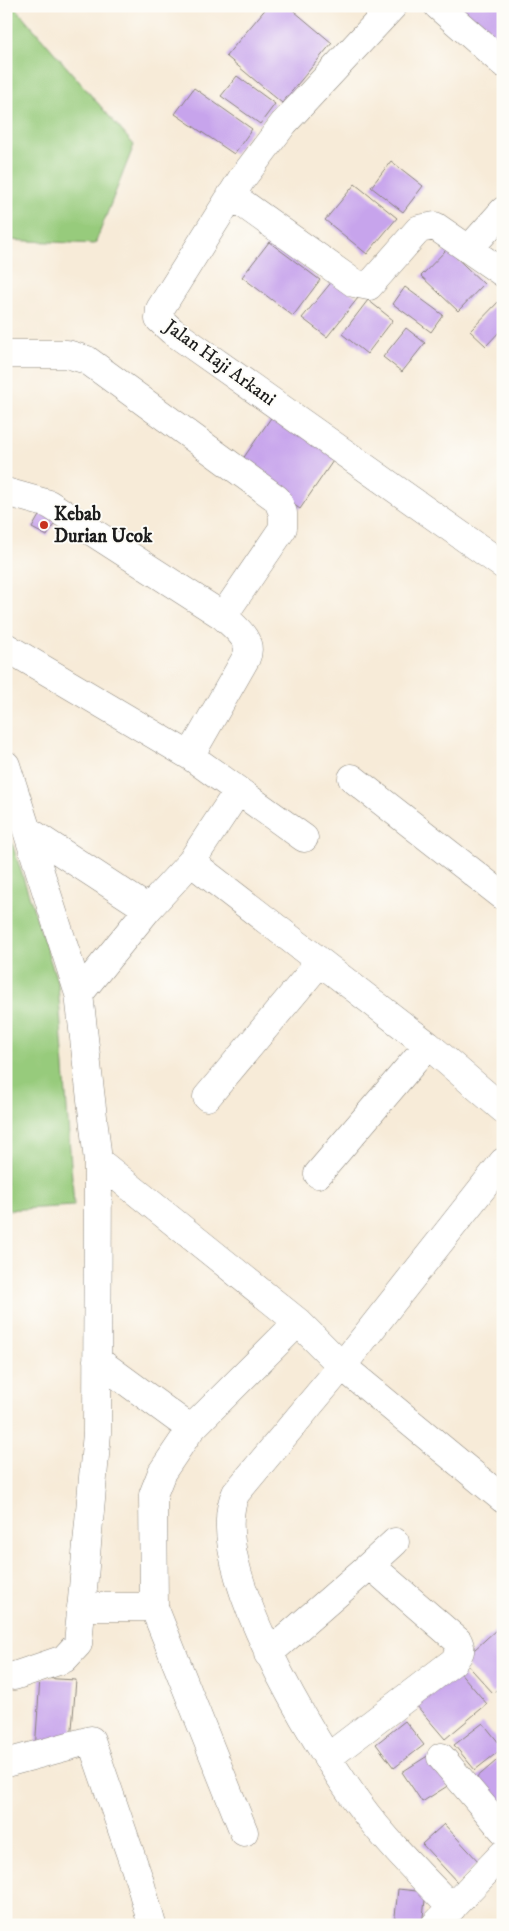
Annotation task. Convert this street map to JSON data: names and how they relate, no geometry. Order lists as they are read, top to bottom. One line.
{"streets":{"street":["Jalan Haji Arkani"]},"places":["Kebab Durian Ucok"]}
